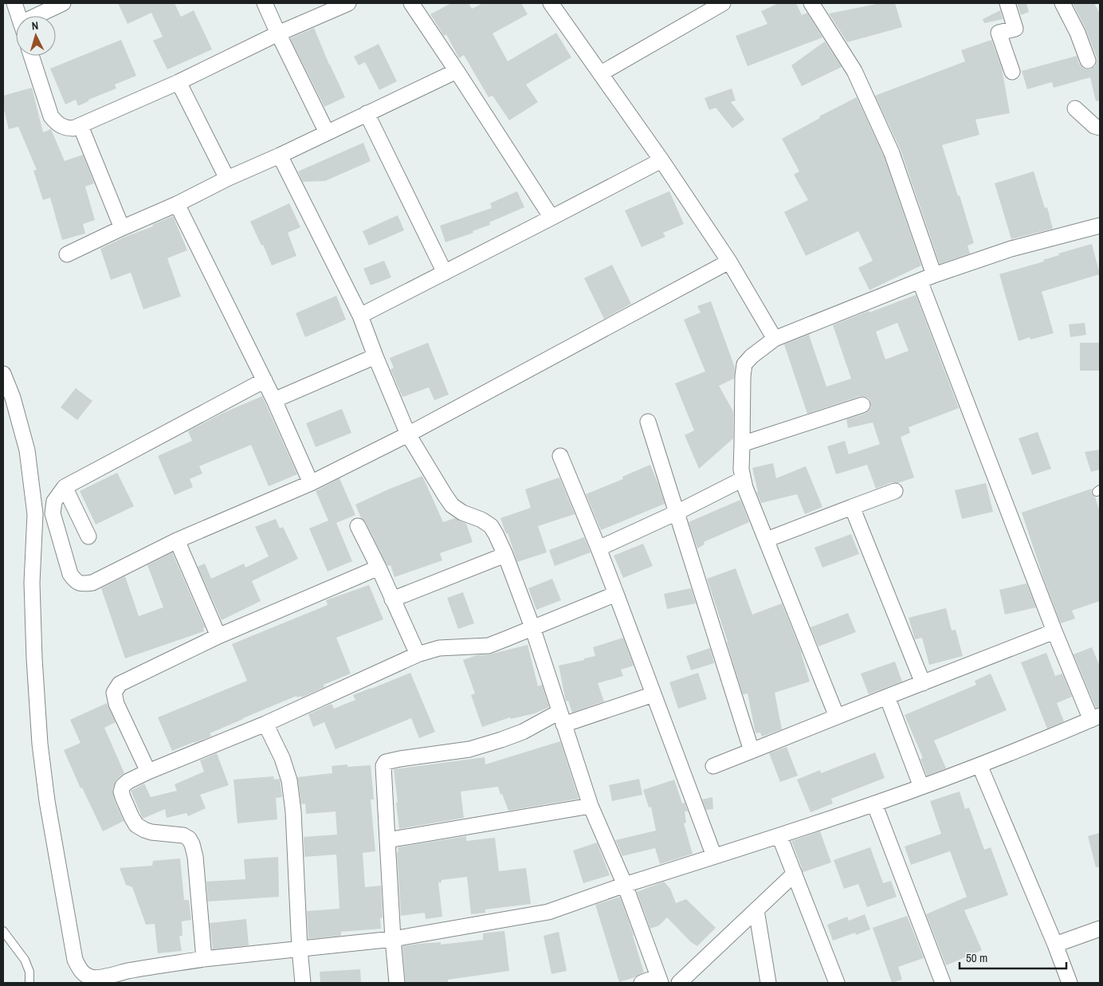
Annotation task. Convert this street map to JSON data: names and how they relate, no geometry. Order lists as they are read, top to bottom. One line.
{"scale_bar":"50 m","north":"top"}
